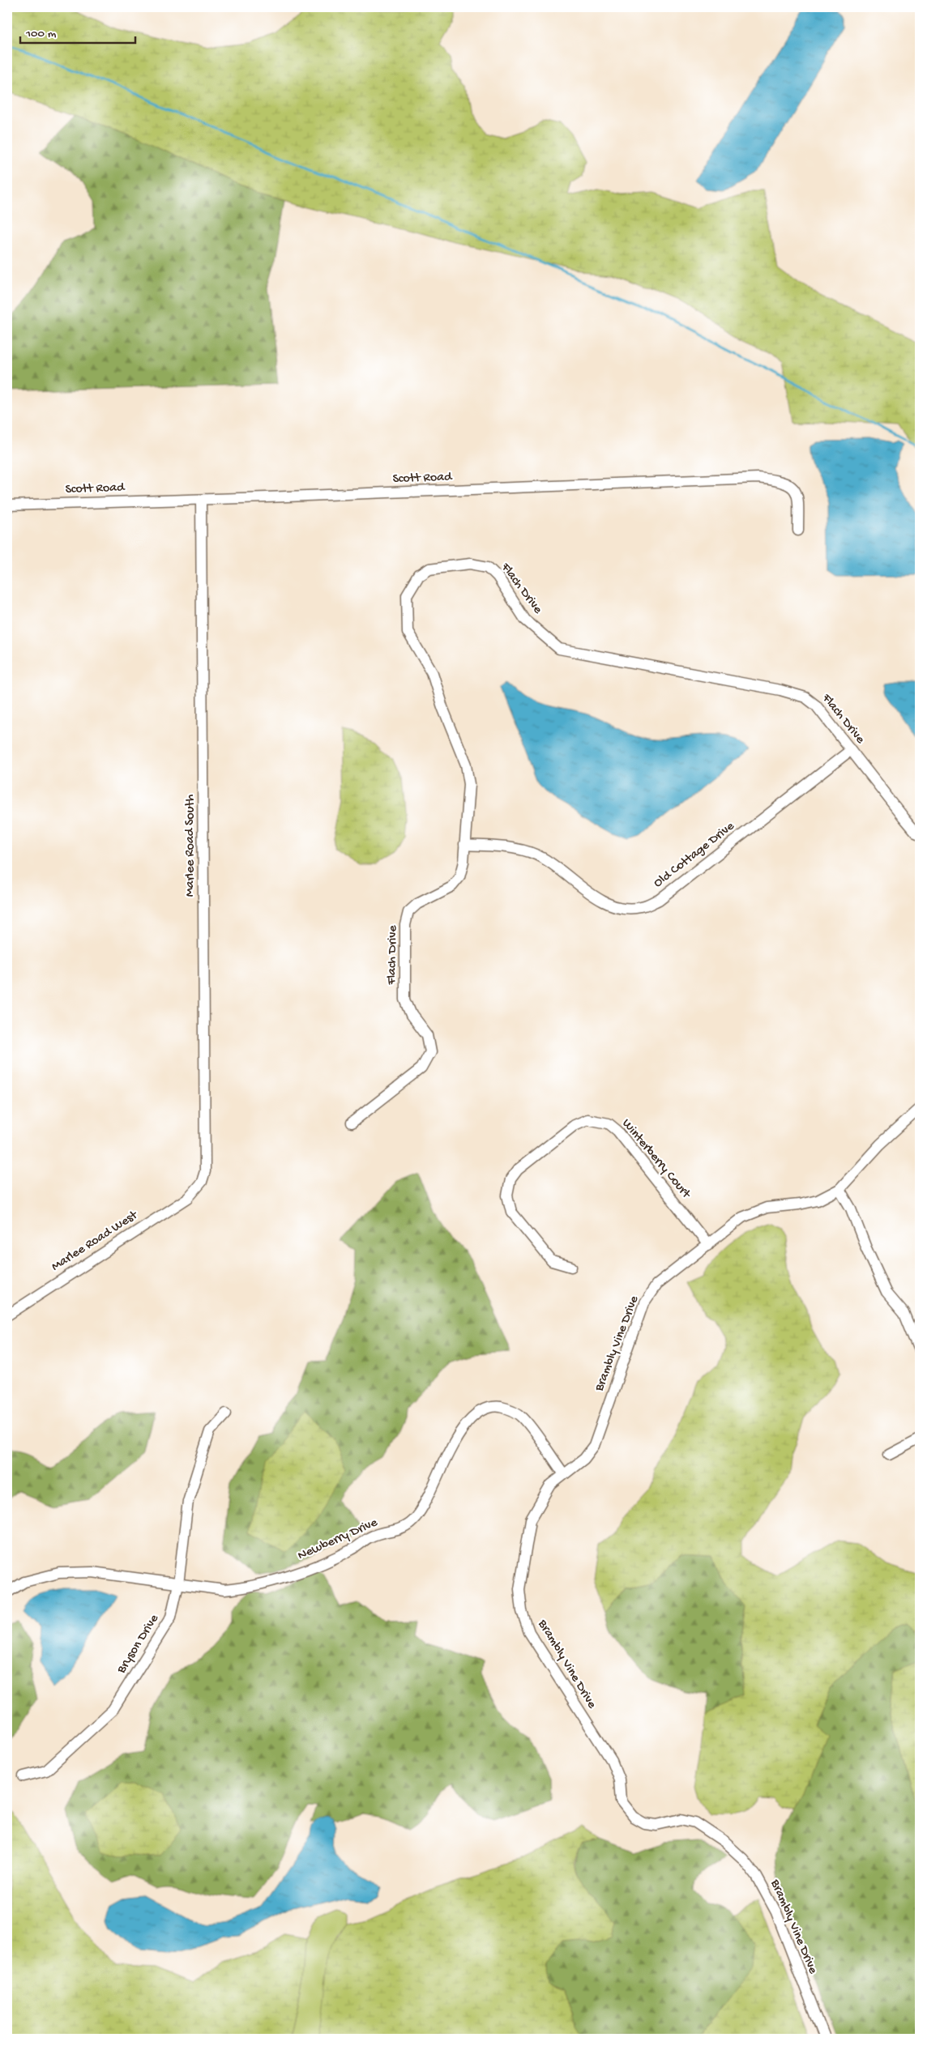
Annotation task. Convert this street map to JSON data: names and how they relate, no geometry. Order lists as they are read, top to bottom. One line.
{"streets":{"street":["Scott Road","Flach Drive","Marlee Road South","Old Cottage Drive","Winterberry Court","Marlee Road West","Brambly Vine Drive","Newberry Drive","Bryson Drive"]},"crossings":[["Scott Road","Marlee Road South"],["Flach Drive","Old Cottage Drive"],["Marlee Road South","Marlee Road West"],["Winterberry Court","Brambly Vine Drive"],["Brambly Vine Drive","Newberry Drive"],["Newberry Drive","Bryson Drive"]],"scale_bar":"100 m"}
